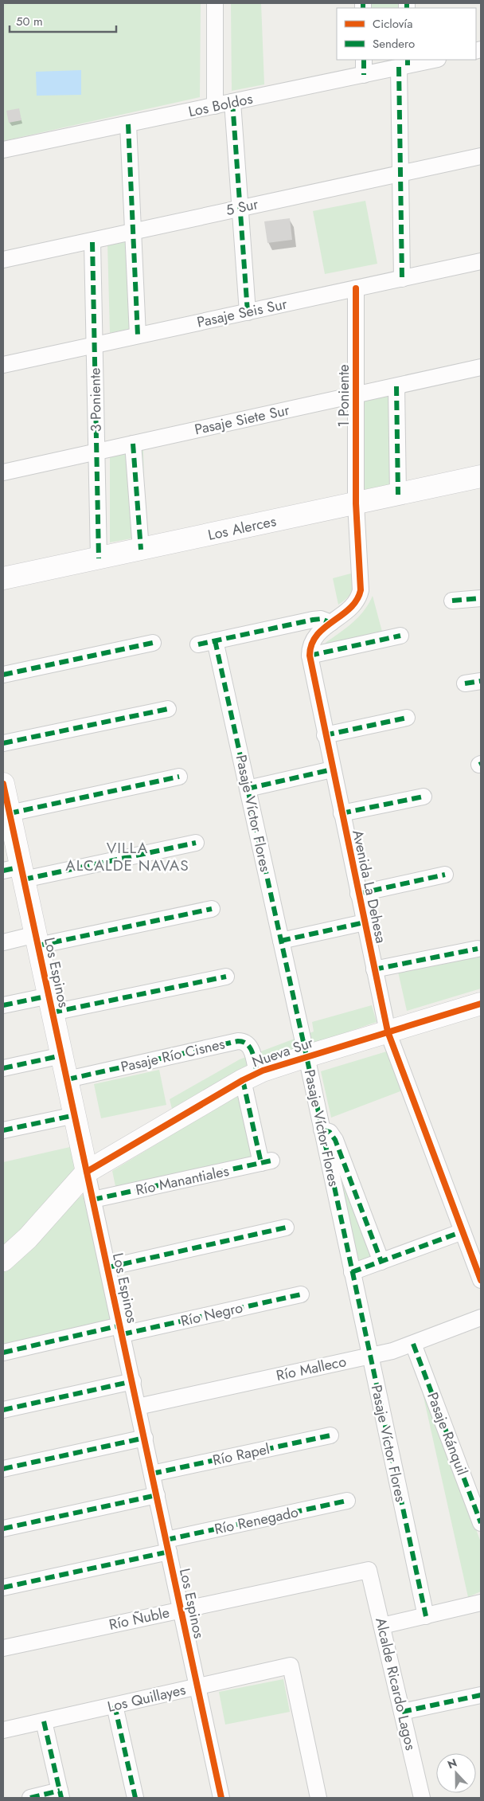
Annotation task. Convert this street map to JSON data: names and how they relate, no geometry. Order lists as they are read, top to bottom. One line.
{"streets":{"street":["Los Boldos","5 Sur","Pasaje Seis Sur","1 Poniente","3 Poniente","Pasaje Siete Sur","Los Alerces","Pasaje Víctor Flores","Avenida La Dehesa","Los Espinos","Nueva Sur","Pasaje Río Cisnes","Río Manantiales","Río Negro","Río Malleco","Pasaje Ránquil","Río Rapel","Río Renegado","Río Ñuble","Alcalde Ricardo Lagos","Los Quillayes"]},"crossings":[["5 Sur","3 Poniente"],["Pasaje Seis Sur","1 Poniente"],["Pasaje Seis Sur","3 Poniente"],["1 Poniente","Pasaje Siete Sur"],["1 Poniente","Los Alerces"],["1 Poniente","Avenida La Dehesa"],["3 Poniente","Pasaje Siete Sur"],["3 Poniente","Los Alerces"],["Los Alerces","Avenida La Dehesa"],["Pasaje Víctor Flores","Nueva Sur"],["Pasaje Víctor Flores","Río Malleco"],["Avenida La Dehesa","Nueva Sur"],["Los Espinos","Nueva Sur"],["Los Espinos","Pasaje Río Cisnes"],["Los Espinos","Río Manantiales"],["Los Espinos","Río Negro"],["Los Espinos","Río Malleco"],["Los Espinos","Río Rapel"],["Los Espinos","Río Renegado"],["Los Espinos","Río Ñuble"],["Los Espinos","Los Quillayes"],["Nueva Sur","Pasaje Río Cisnes"],["Pasaje Río Cisnes","Río Manantiales"],["Río Malleco","Pasaje Ránquil"],["Río Ñuble","Alcalde Ricardo Lagos"]],"districts":["VILLA ALCALDE NAVAS"],"legend":["Ciclovía","Sendero"],"scale_bar":"50 m","north":"top"}
